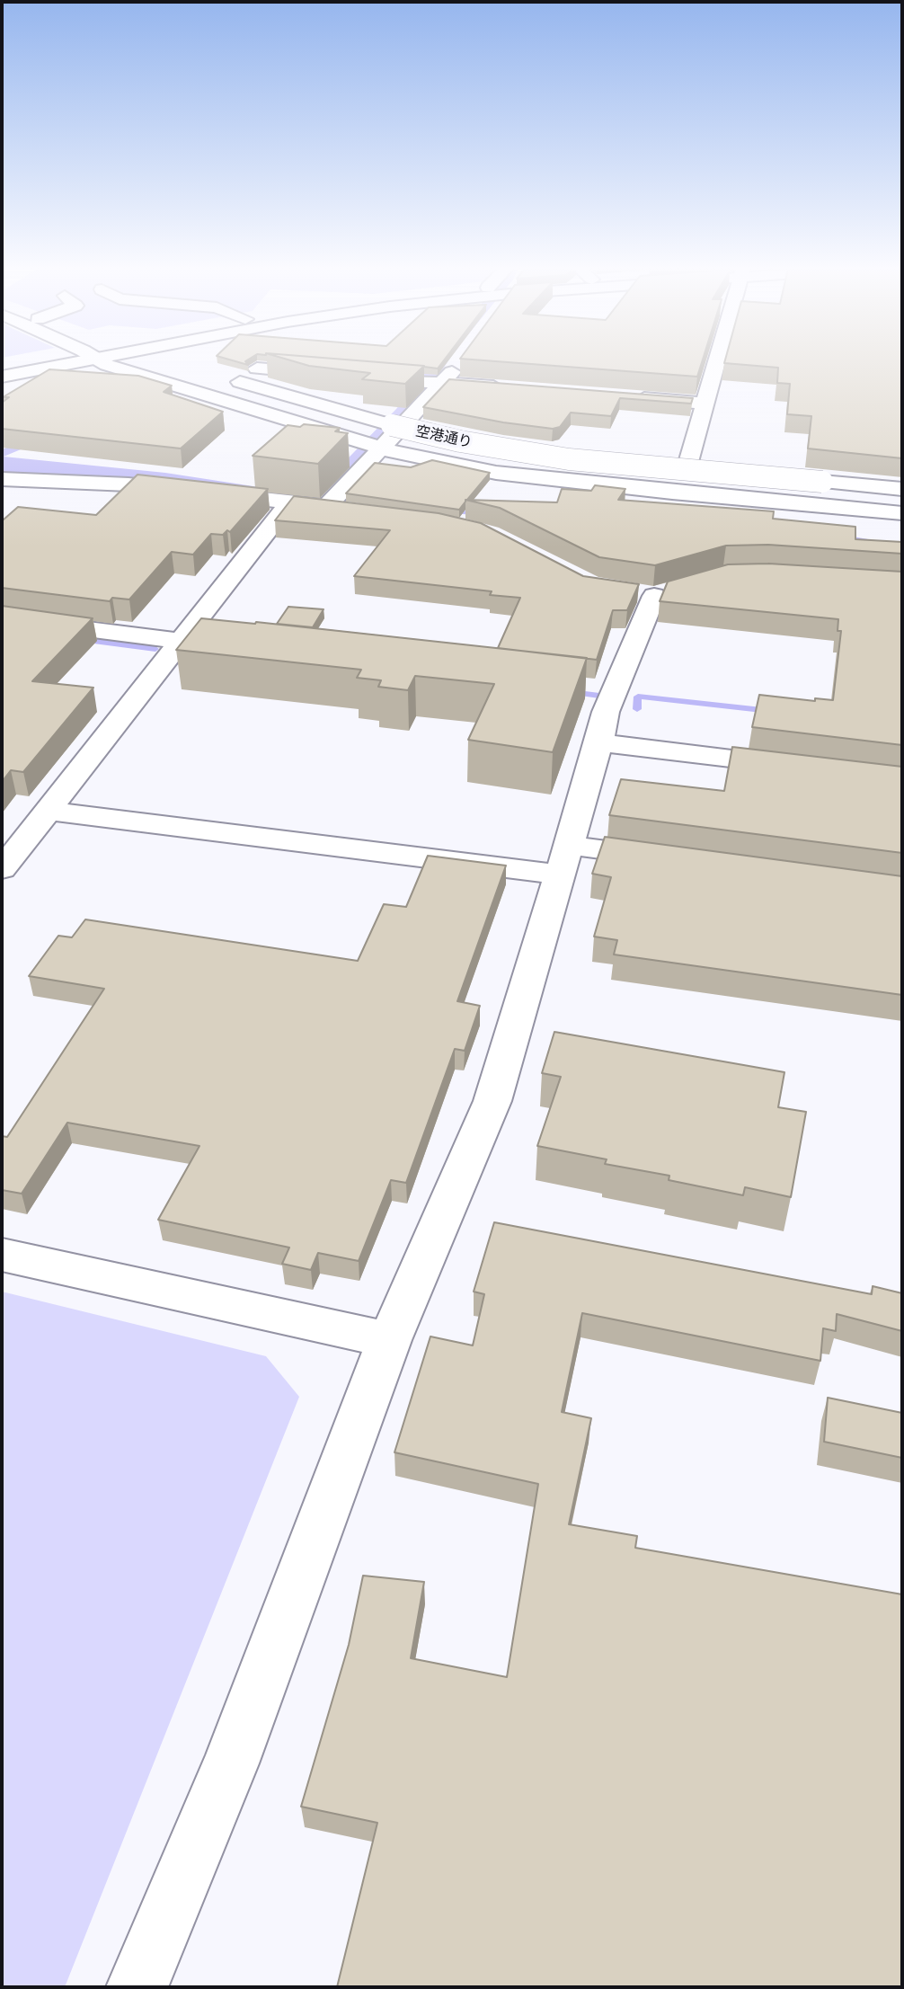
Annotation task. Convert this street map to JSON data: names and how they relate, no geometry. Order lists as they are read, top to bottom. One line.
{"streets":{"main road":["空港通り"]}}
